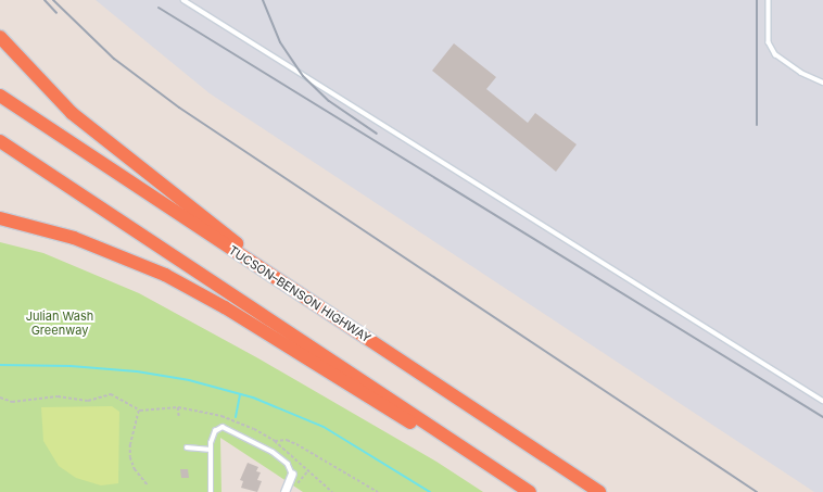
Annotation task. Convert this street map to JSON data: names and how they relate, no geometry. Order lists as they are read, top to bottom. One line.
{"streets":{"highway":["TUCSON–BENSON HIGHWAY"]},"parks":["Julian Wash Greenway"]}
